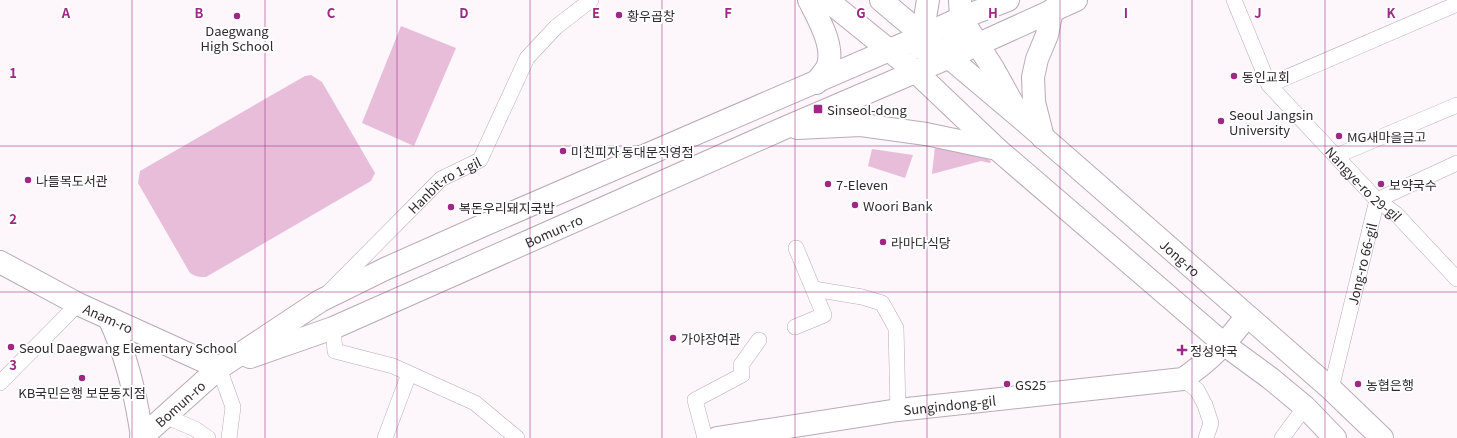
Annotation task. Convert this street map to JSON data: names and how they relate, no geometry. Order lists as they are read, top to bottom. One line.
{"streets":{"main road":["Bomun-ro","Jong-ro","Anam-ro","Sungindong-gil"],"street":["Nangye-ro 29-gil","Hanbit-ro 1-gil","Jong-ro 66-gil"]},"crossings":[["Nangye-ro 29-gil","Jong-ro 66-gil"],["Hanbit-ro 1-gil","Bomun-ro"],["Bomun-ro","Jong-ro"],["Bomun-ro","Anam-ro"],["Jong-ro","Jong-ro 66-gil"],["Jong-ro","Sungindong-gil"]],"places":{"other":["황우곱창","Daegwang High School","동인교회","Seoul Jangsin University","MG새마을금고","미친피자 동대문직영점","나들목도서관","7-Eleven","보약국수","Woori Bank","복돈우리돼지국밥","라마다식당","가야장여관","Seoul Daegwang Elementary School","KB국민은행 보문동지점","GS25","농협은행"],"transit":["Sinseol-dong"],"health":["정성약국"]},"grid":{"columns":["A","B","C","D","E","F","G","H","I","J","K"],"rows":["1","2","3"]}}
